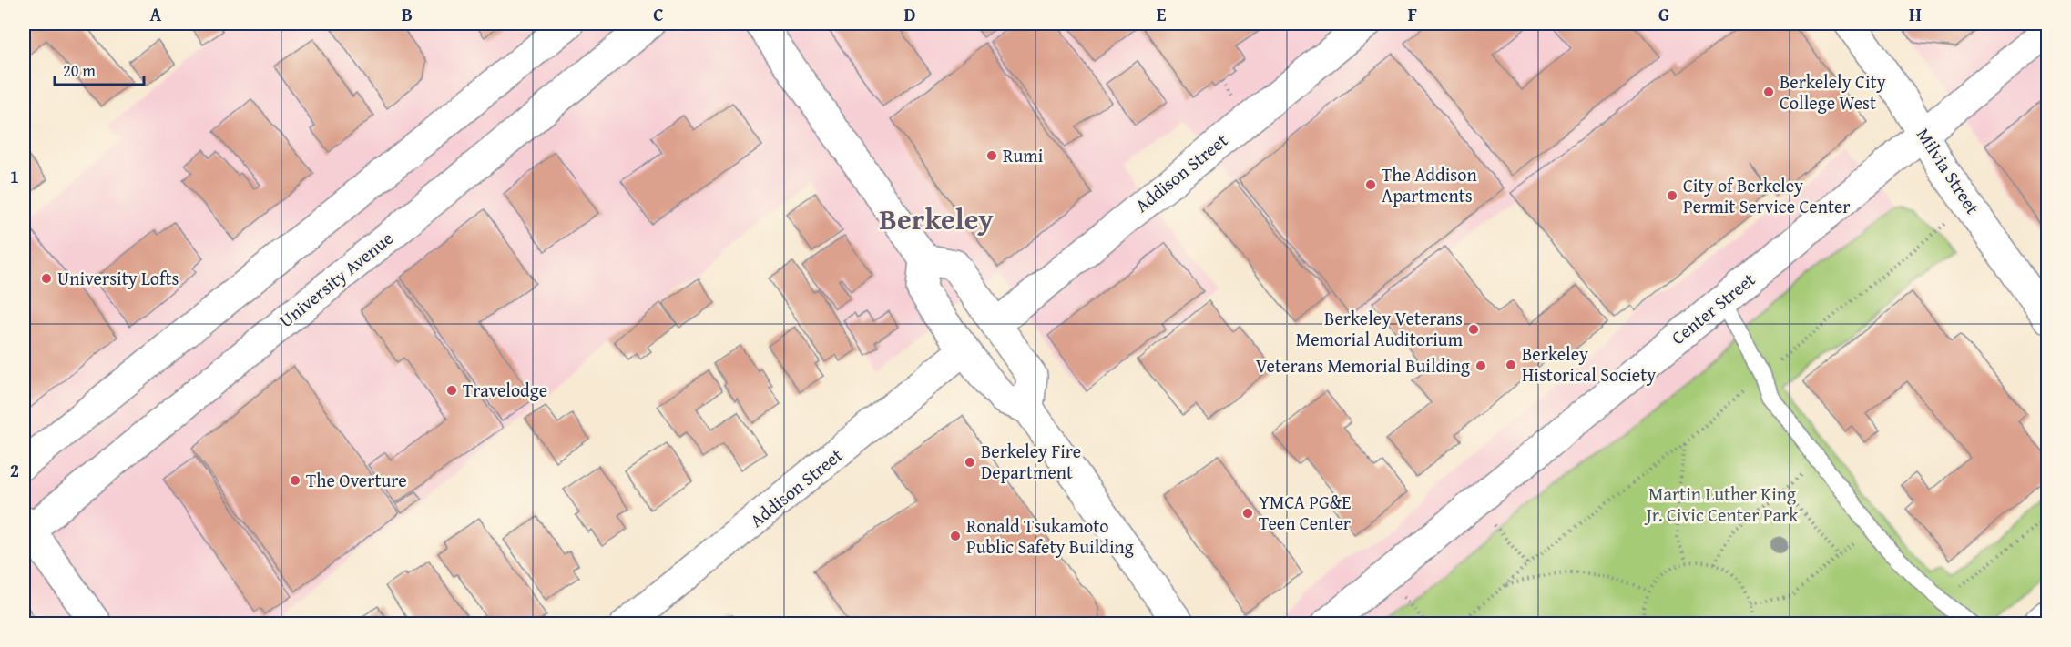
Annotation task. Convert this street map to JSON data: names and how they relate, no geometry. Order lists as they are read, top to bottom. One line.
{"streets":{"street":["Milvia Street","Addison Street","University Avenue","Center Street"]},"crossings":[["Milvia Street","Center Street"]],"districts":["Berkeley"],"parks":["Martin Luther King Jr. Civic Center Park"],"places":["Berkelely City College West","Rumi","The Addison Apartments","City of Berkeley Permit Service Center","University Lofts","Berkeley Veterans Memorial Auditorium","Berkeley Historical Society","Veterans Memorial Building","Travelodge","Berkeley Fire Department","The Overture","YMCA PG&E Teen Center","Ronald Tsukamoto Public Safety Building"],"scale_bar":"20 m","grid":{"columns":["A","B","C","D","E","F","G","H"],"rows":["1","2"]}}
